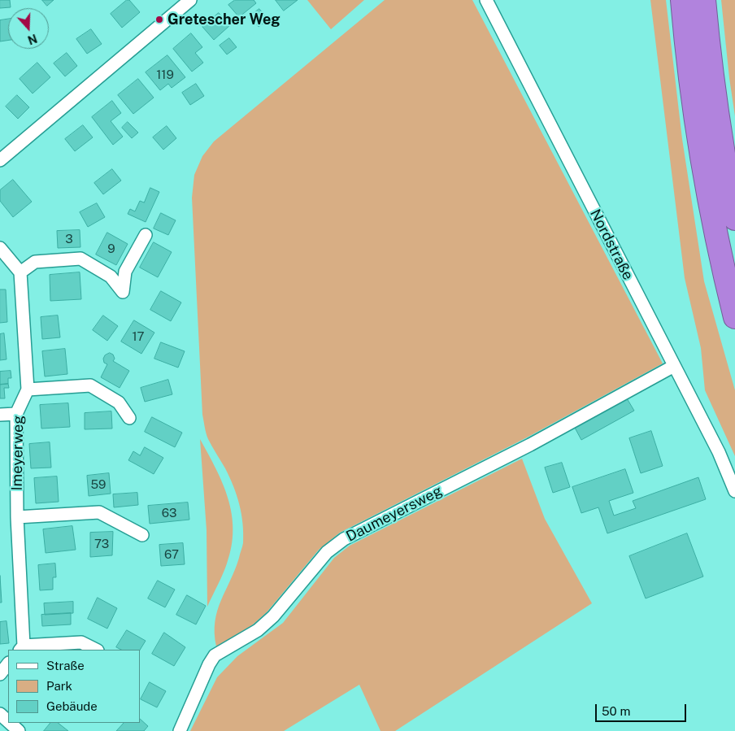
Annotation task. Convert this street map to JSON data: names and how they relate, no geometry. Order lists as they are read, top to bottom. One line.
{"streets":{"street":["Nordstraße","Imeyerweg","Daumeyersweg"]},"crossings":[["Nordstraße","Daumeyersweg"]],"places":["Gretescher Weg"],"house_numbers":["119","3","9","17","59","63","73","67"],"legend":["Straße","Park","Gebäude"],"scale_bar":"50 m","north":"bottom"}
